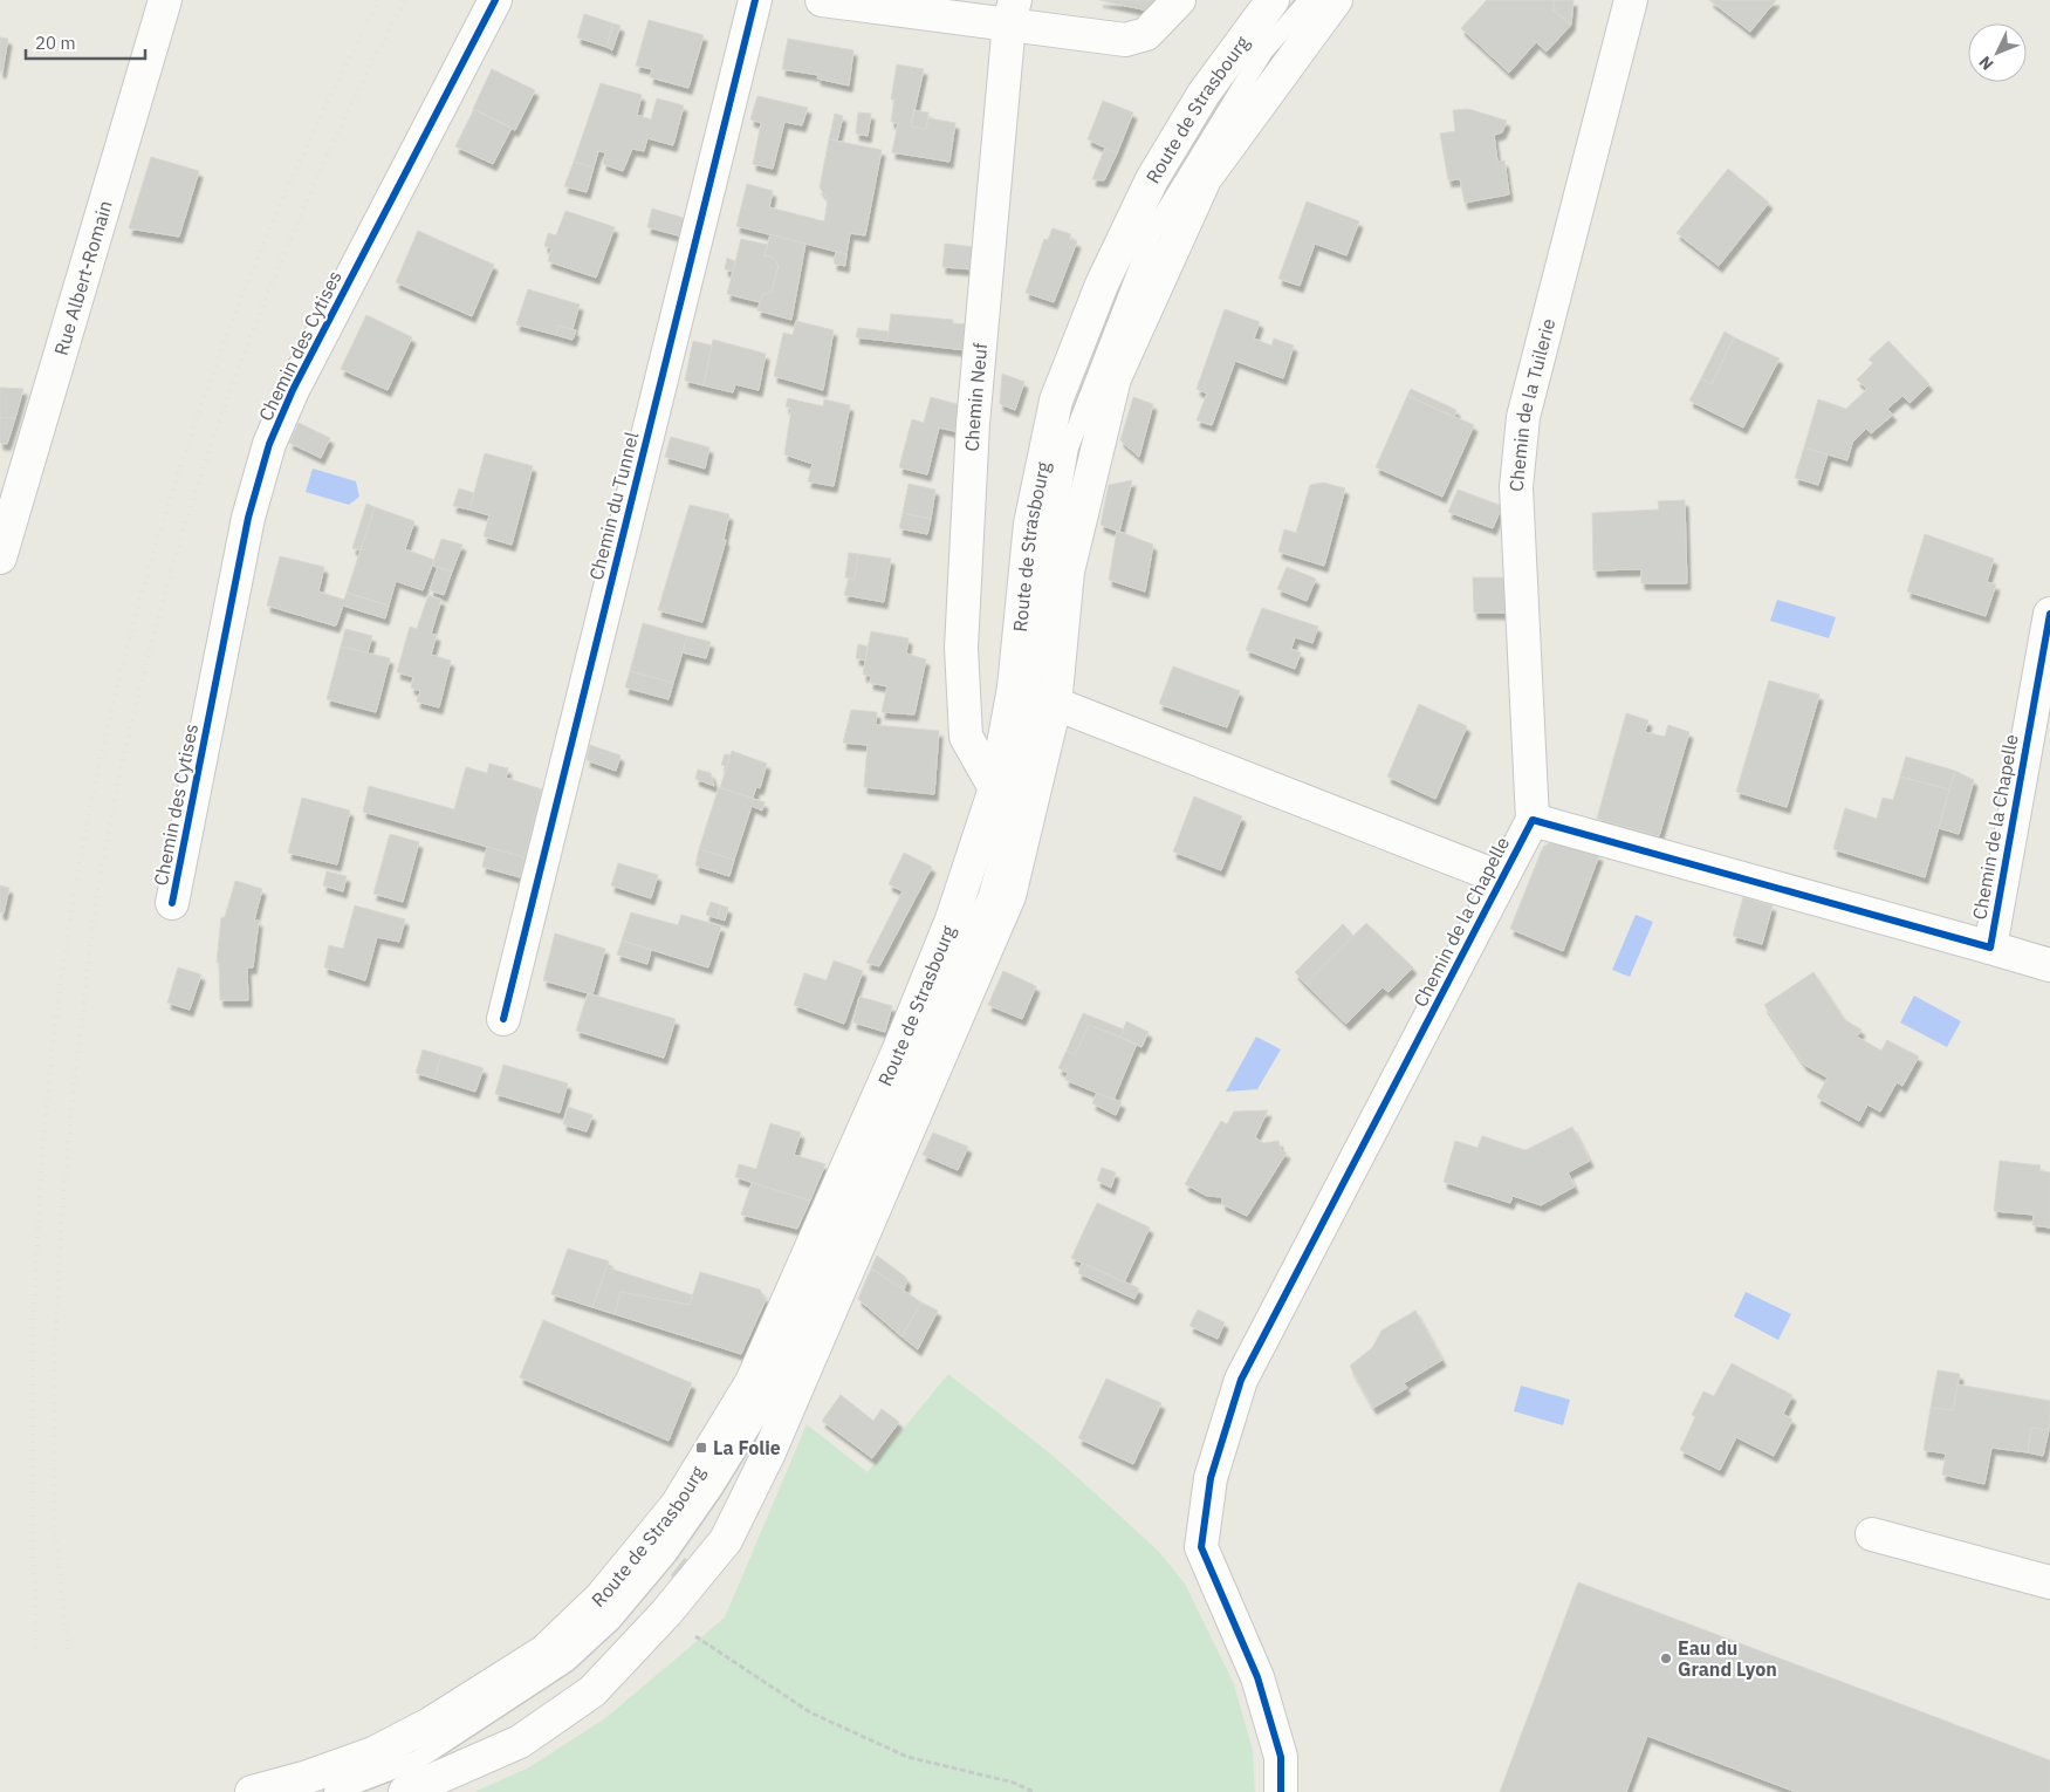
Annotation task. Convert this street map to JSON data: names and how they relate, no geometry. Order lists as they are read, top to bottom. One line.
{"streets":{"street":["Route de Strasbourg","Rue Albert-Romain","Chemin des Cytises","Chemin Neuf","Chemin de la Tuilerie","Chemin du Tunnel","Chemin de la Chapelle"]},"crossings":[["Route de Strasbourg","Chemin Neuf"],["Chemin de la Tuilerie","Chemin de la Chapelle"]],"places":{"transit":["La Folie"],"other":["Eau du Grand Lyon"]},"scale_bar":"20 m","north":"bottom left"}
